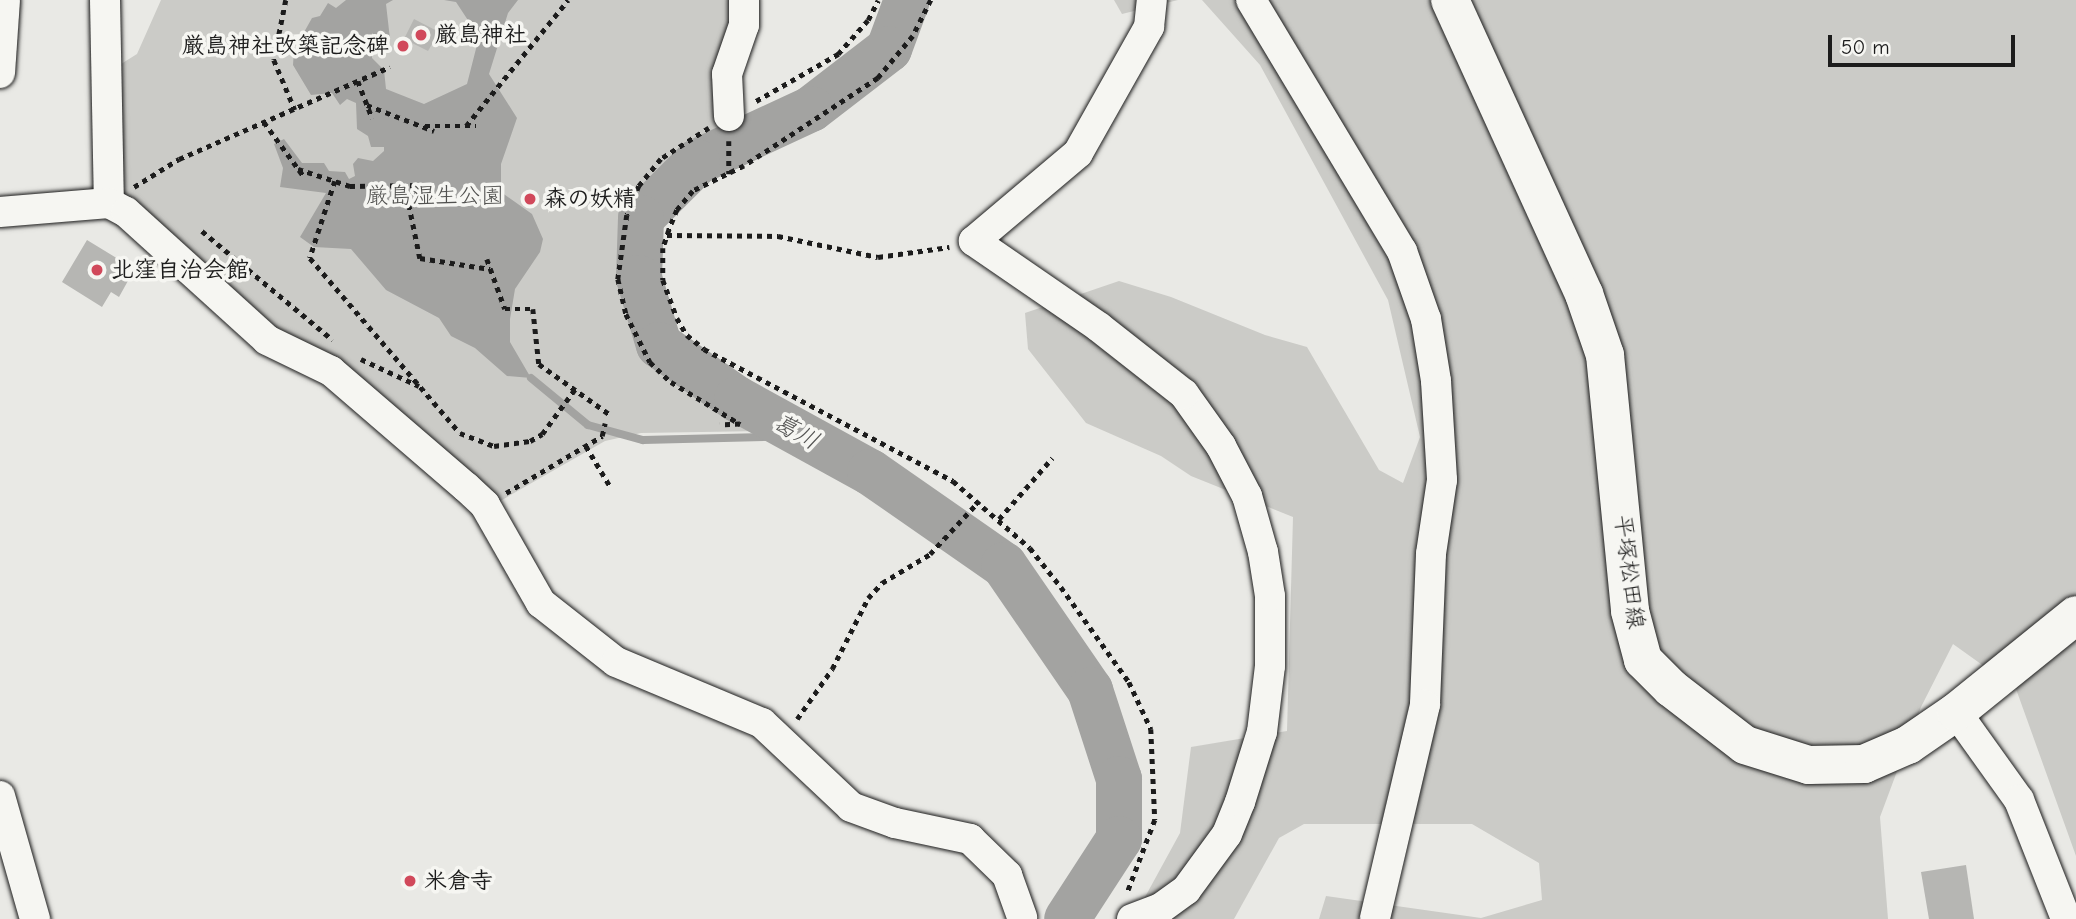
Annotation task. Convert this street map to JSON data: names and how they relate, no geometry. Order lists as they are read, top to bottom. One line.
{"streets":{"main road":["平塚松田線"]},"water":["葛川"],"parks":["厳島湿生公園"],"places":["厳島神社","厳島神社改築記念碑","森の妖精","北窪自治会館","米倉寺"],"scale_bar":"50 m"}
